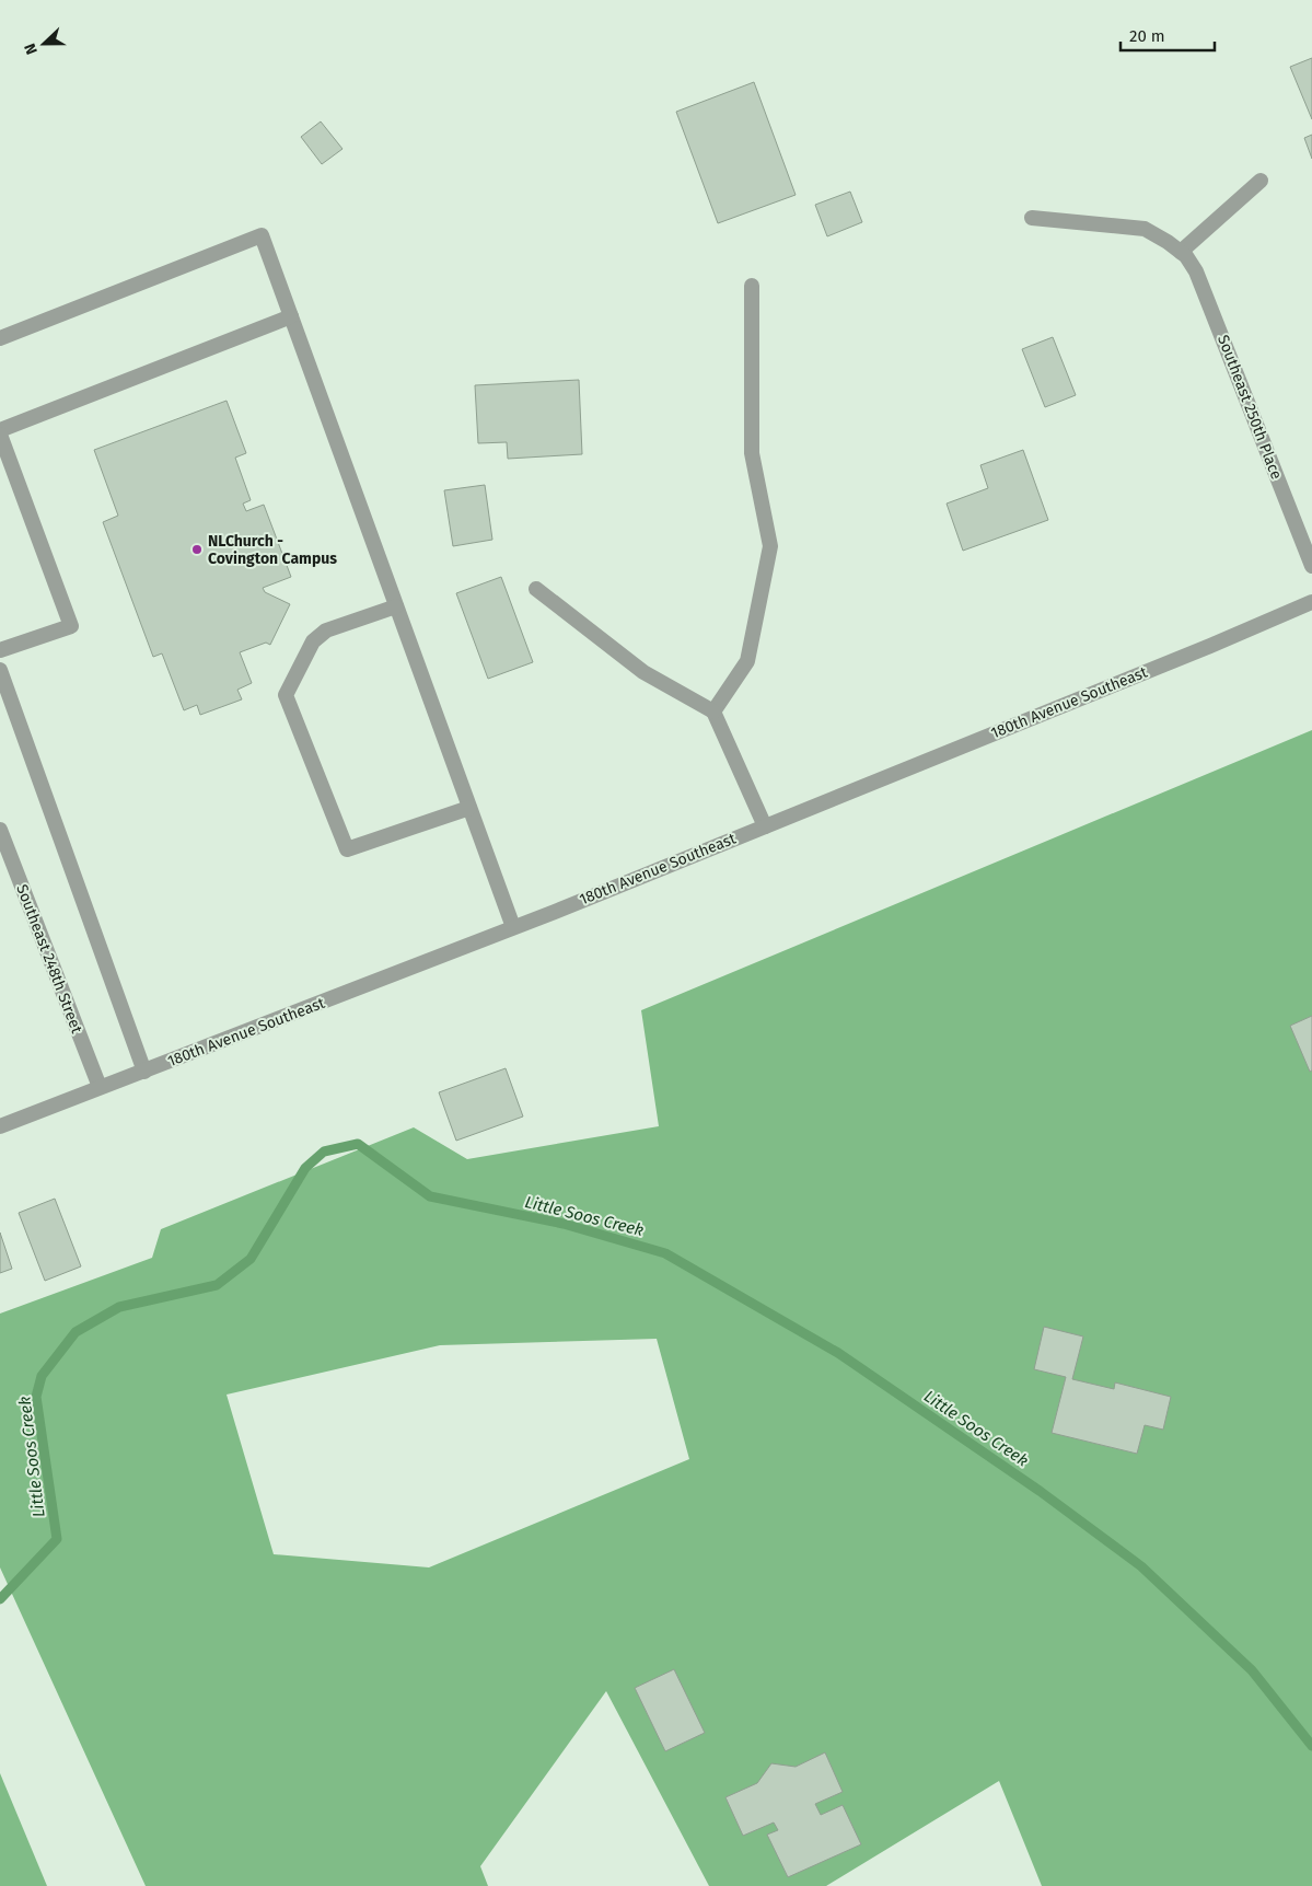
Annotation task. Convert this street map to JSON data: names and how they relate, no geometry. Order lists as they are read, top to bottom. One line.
{"streets":{"street":["Southeast 250th Place","180th Avenue Southeast","Southeast 248th Street"]},"crossings":[["180th Avenue Southeast","Southeast 248th Street"]],"water":["Little Soos Creek"],"places":["NLChurch - Covington Campus"],"scale_bar":"20 m","north":"left"}
